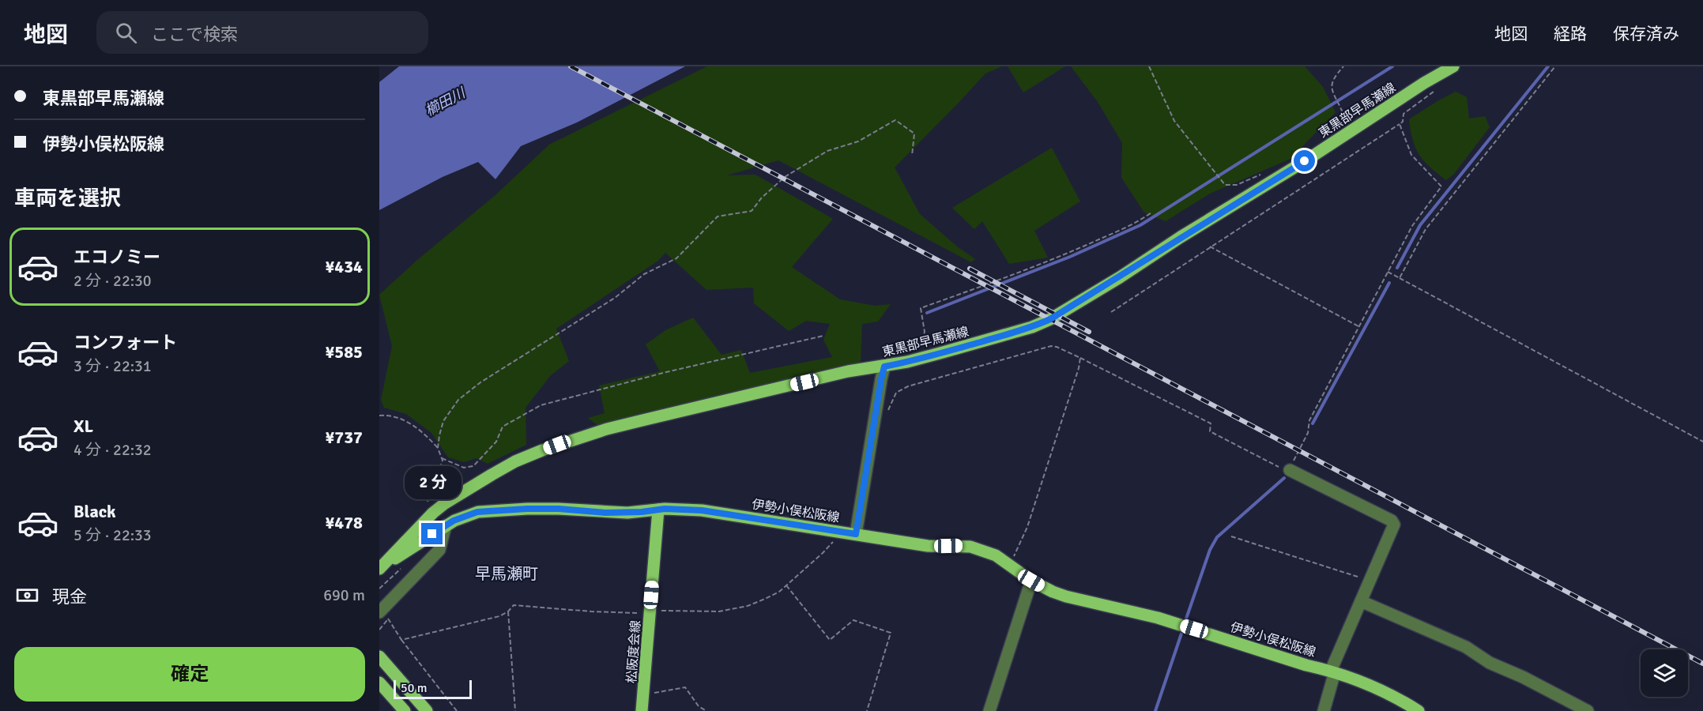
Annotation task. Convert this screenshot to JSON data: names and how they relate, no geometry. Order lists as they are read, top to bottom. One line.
{"streets":{"main road":["東黒部早馬瀬線","伊勢小俣松阪線","松阪度会線"]},"crossings":[["東黒部早馬瀬線","伊勢小俣松阪線"],["伊勢小俣松阪線","松阪度会線"]],"districts":["早馬瀬町"],"water":["櫛田川"],"scale_bar":"50 m","page":{"header":"地図","search":"ここで検索","nav":["地図","経路","保存済み"],"banner":["東黒部早馬瀬線","伊勢小俣松阪線"],"heading":"車両を選択","list":[{"name":"エコノミー","note":"2 分 · 22:30","value":"¥434"},{"name":"コンフォート","note":"3 分 · 22:31","value":"¥585"},{"name":"XL","note":"4 分 · 22:32","value":"¥737"},{"name":"Black","note":"5 分 · 22:33","value":"¥478"}],"bubble":"2 分","pay":["現金","690 m"],"buttons":"確定","scale":"50 m"}}
